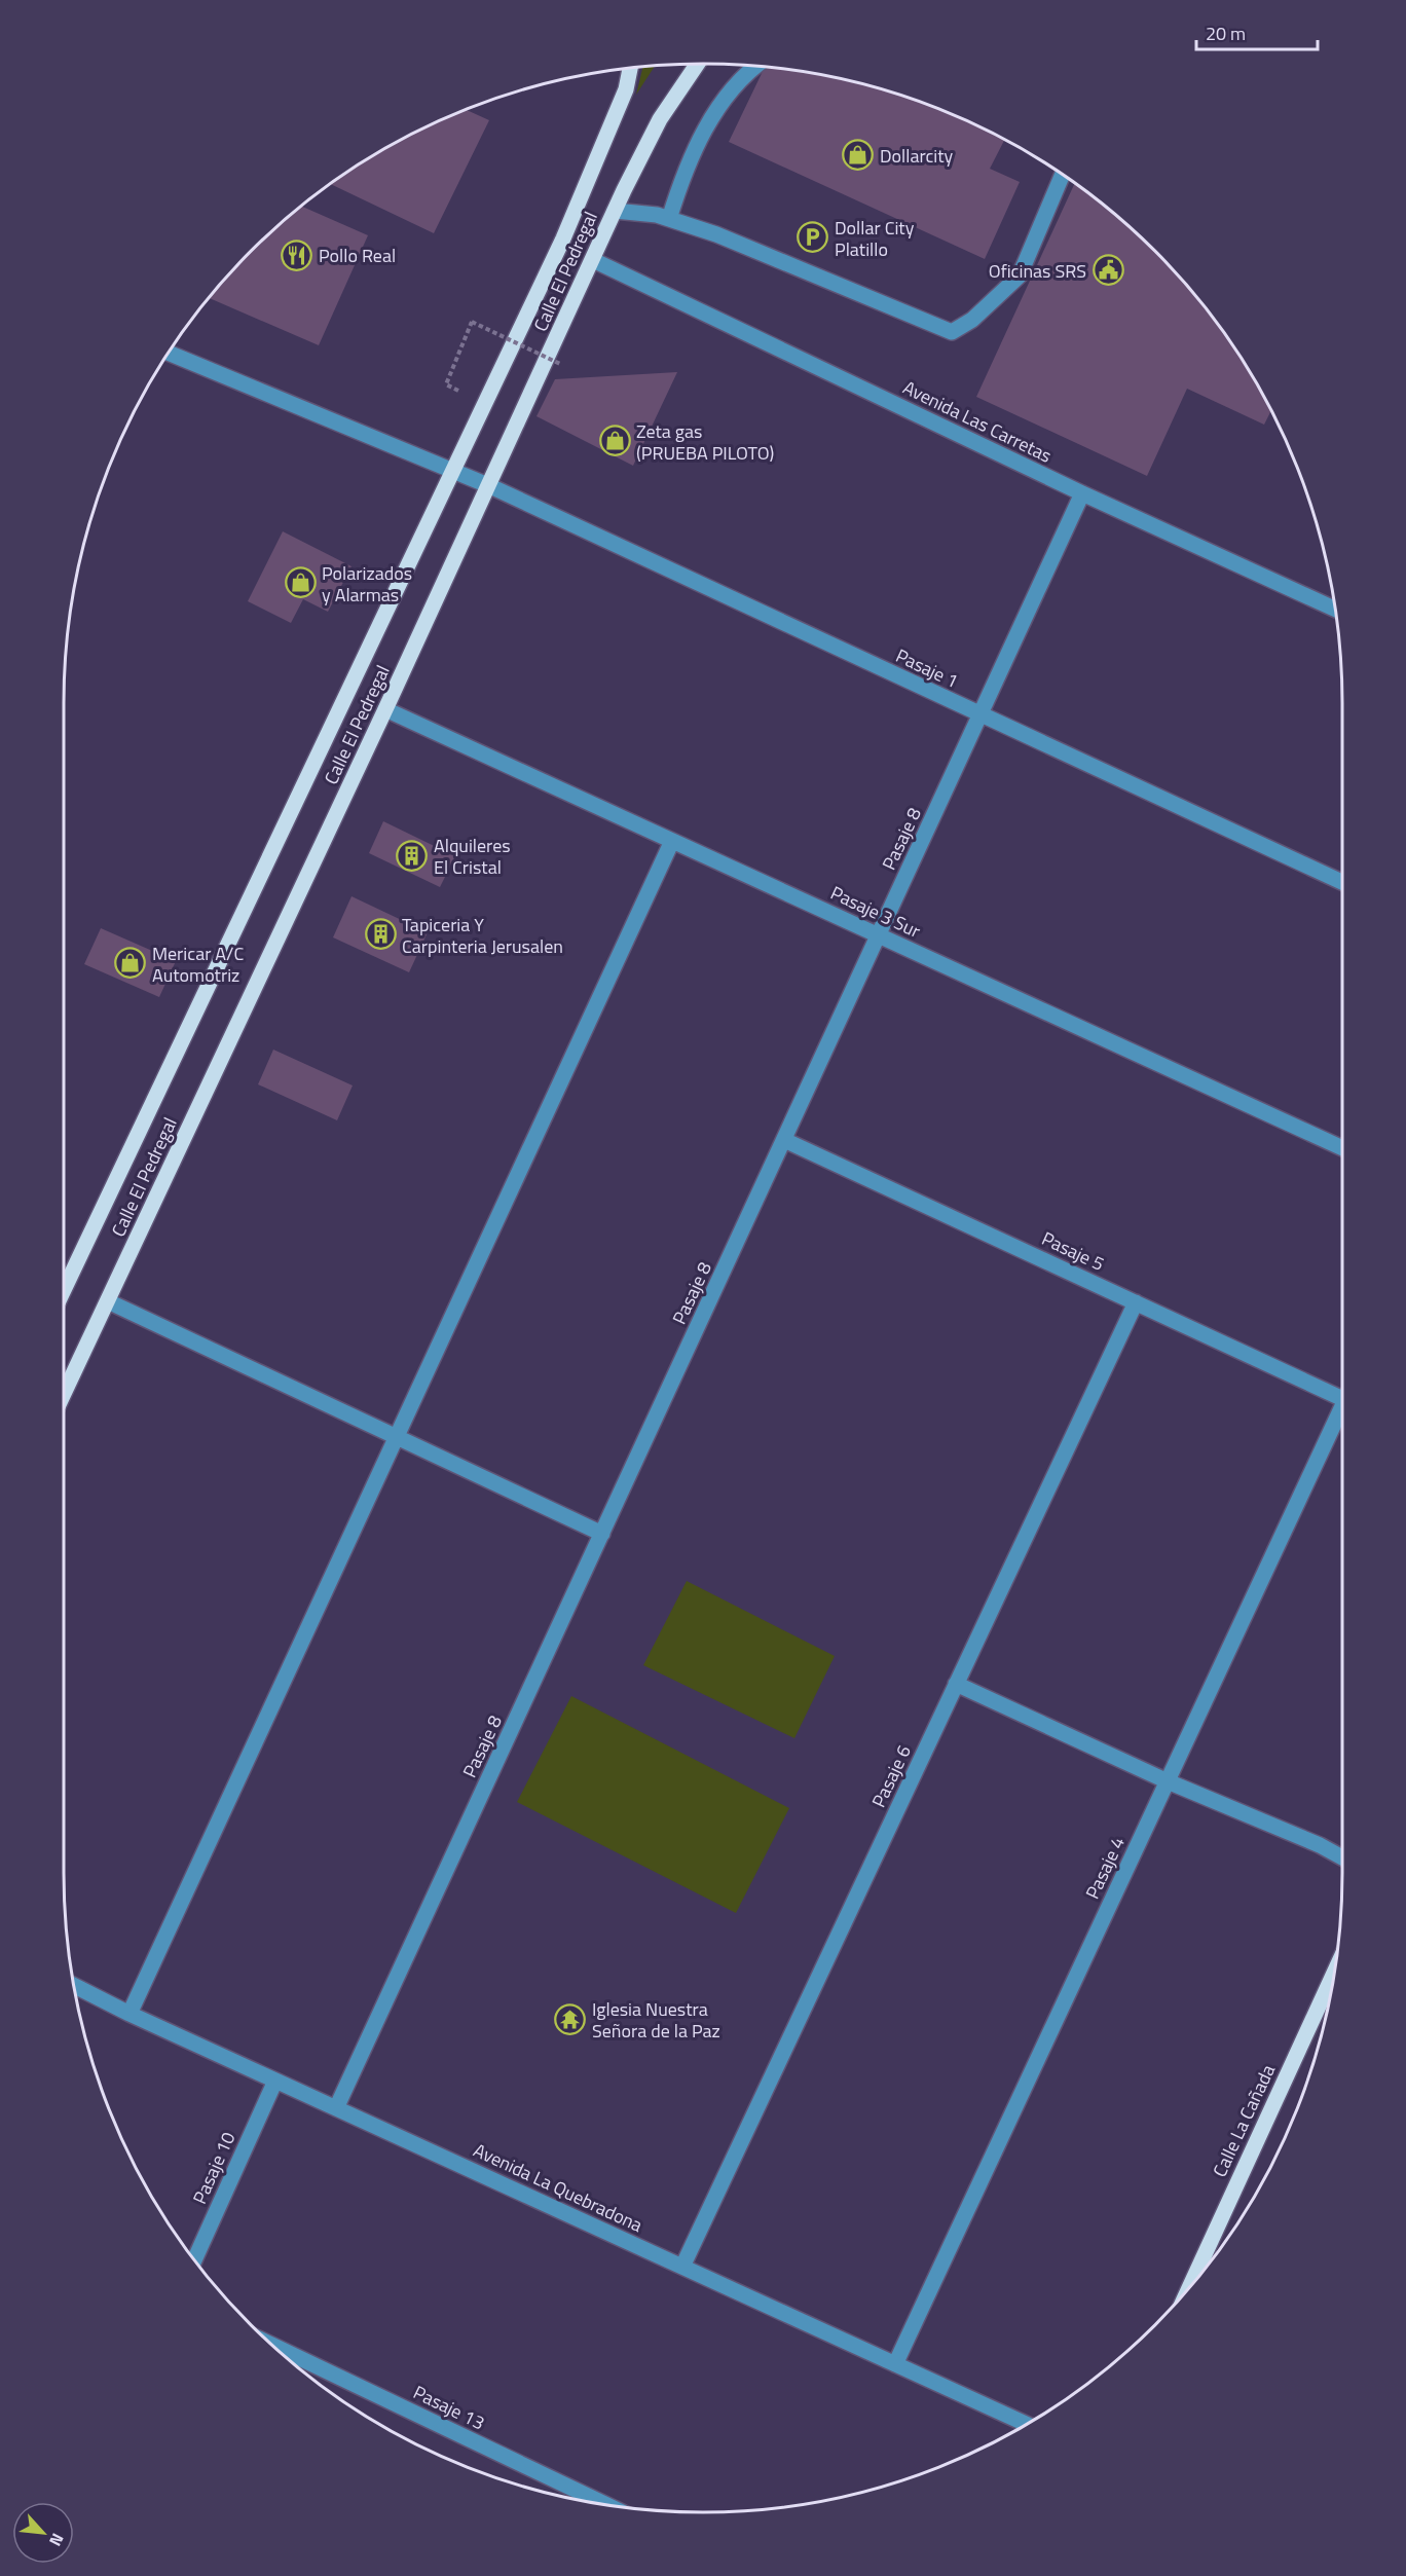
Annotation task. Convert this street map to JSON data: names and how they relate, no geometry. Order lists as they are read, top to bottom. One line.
{"streets":{"main road":["Calle El Pedregal","Calle La Cañada"],"street":["Avenida Las Carretas","Pasaje 1","Pasaje 8","Pasaje 3 Sur","Pasaje 5","Pasaje 6","Pasaje 4","Pasaje 10","Avenida La Quebradona","Pasaje 13"]},"crossings":[["Calle El Pedregal","Avenida Las Carretas"],["Calle El Pedregal","Pasaje 1"],["Calle El Pedregal","Pasaje 3 Sur"],["Avenida Las Carretas","Pasaje 8"],["Pasaje 1","Pasaje 8"],["Pasaje 8","Pasaje 3 Sur"],["Pasaje 8","Pasaje 5"],["Pasaje 8","Avenida La Quebradona"],["Pasaje 5","Pasaje 6"],["Pasaje 6","Avenida La Quebradona"],["Pasaje 4","Avenida La Quebradona"],["Pasaje 10","Avenida La Quebradona"]],"places":{"shop":["Dollarcity","Zeta gas (PRUEBA PILOTO)","Polarizados y Alarmas","Mericar A/C Automotriz"],"parking":["Dollar City Platillo"],"restaurant":["Pollo Real"],"public building":["Oficinas SRS"],"building":["Alquileres El Cristal","Tapiceria Y Carpinteria Jerusalen"],"temple":["Iglesia Nuestra Señora de la Paz"]},"scale_bar":"20 m","north":"bottom right"}
